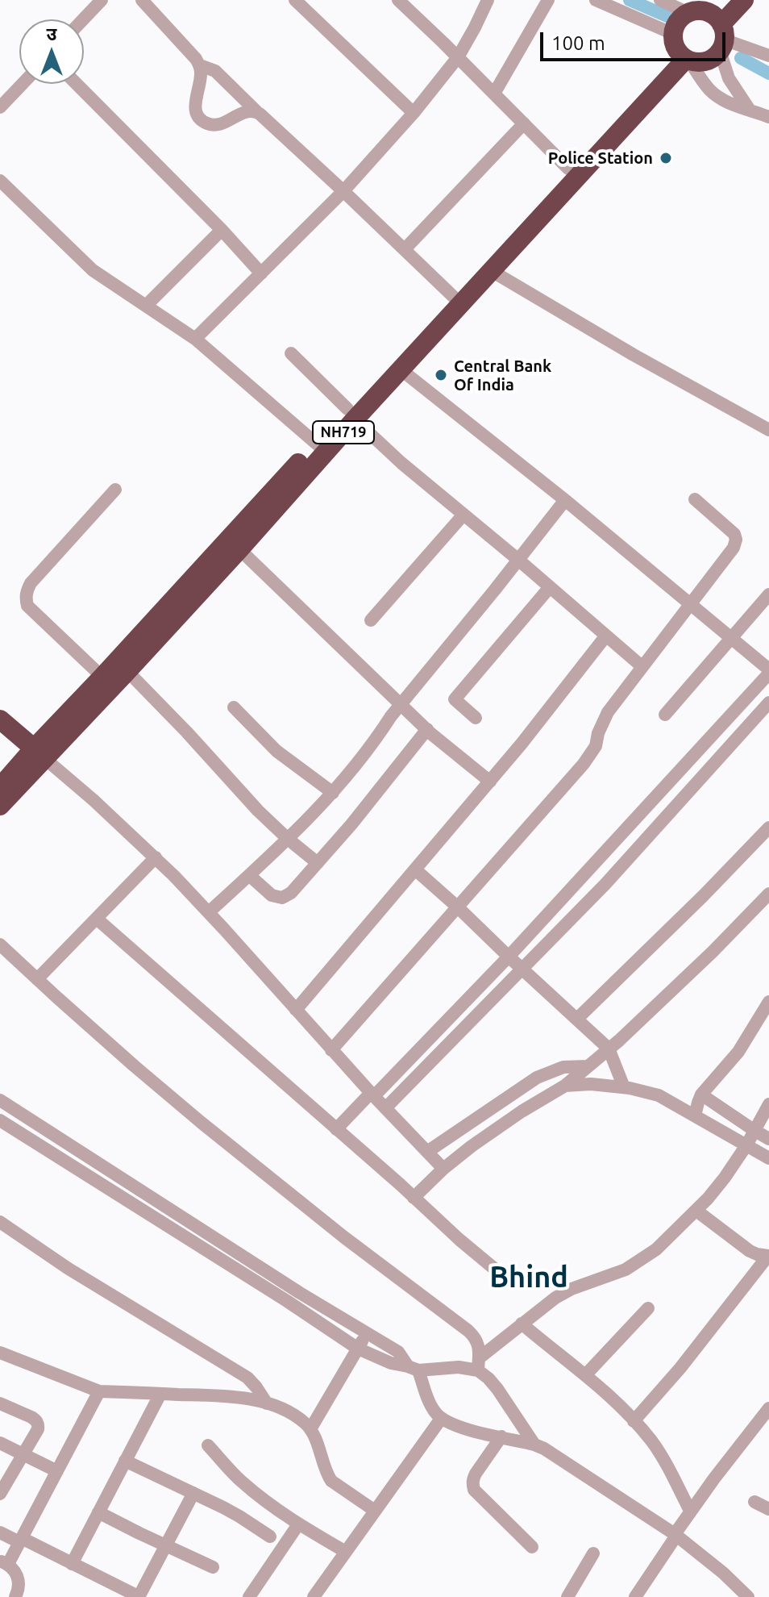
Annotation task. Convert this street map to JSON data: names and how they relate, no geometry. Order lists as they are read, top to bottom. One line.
{"streets":{"highway":["NH719"]},"districts":["Bhind"],"places":["Police Station","Central Bank Of India"],"scale_bar":"100 m","north":"top"}
